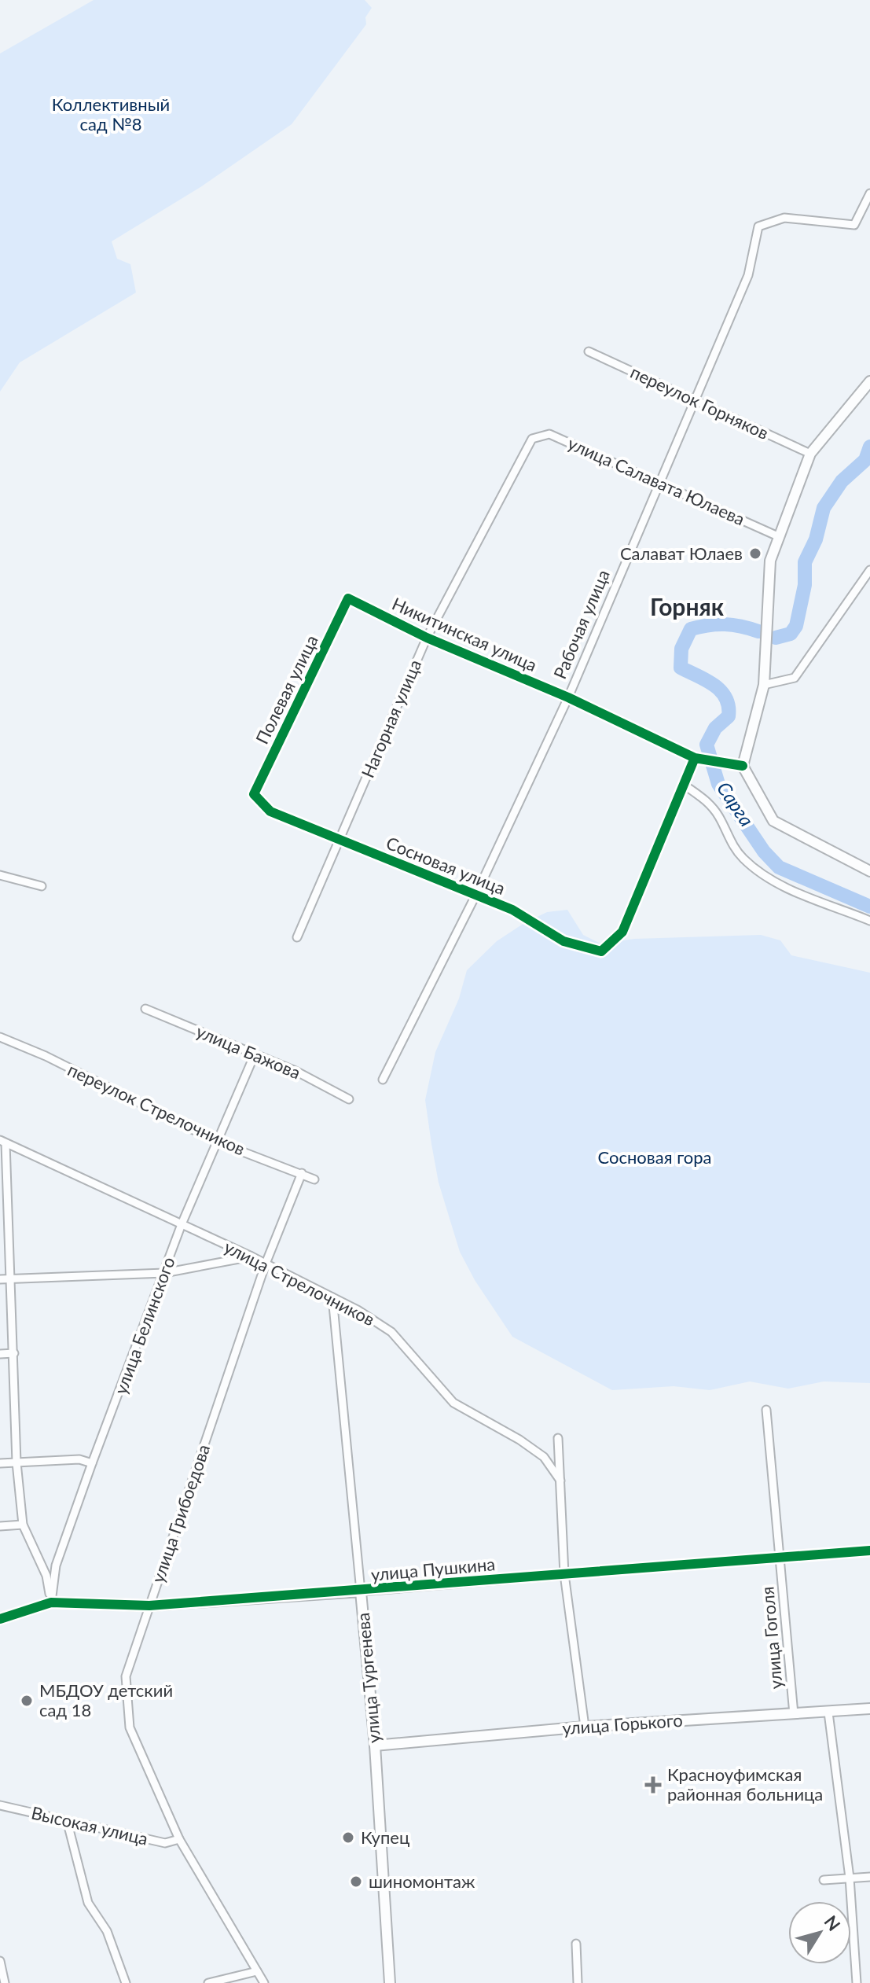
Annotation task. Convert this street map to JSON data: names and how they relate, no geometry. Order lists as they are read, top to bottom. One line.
{"streets":{"street":["переулок Горняков","улица Салавата Юлаева","Рабочая улица","Никитинская улица","Полевая улица","Нагорная улица","Сосновая улица","улица Бажова","переулок Стрелочников","улица Стрелочников","улица Белинского","улица Грибоедова","улица Пушкина","улица Гоголя","улица Тургенева","улица Горького","Высокая улица"]},"crossings":[["переулок Горняков","Рабочая улица"],["улица Салавата Юлаева","Рабочая улица"],["улица Салавата Юлаева","Нагорная улица"],["Рабочая улица","Никитинская улица"],["Рабочая улица","Сосновая улица"],["Никитинская улица","Полевая улица"],["Никитинская улица","Нагорная улица"],["Полевая улица","Сосновая улица"],["Нагорная улица","Сосновая улица"],["улица Бажова","улица Белинского"],["переулок Стрелочников","улица Белинского"],["переулок Стрелочников","улица Грибоедова"],["улица Стрелочников","улица Белинского"],["улица Стрелочников","улица Грибоедова"],["улица Стрелочников","улица Тургенева"],["улица Белинского","улица Пушкина"],["улица Грибоедова","улица Пушкина"],["улица Грибоедова","Высокая улица"],["улица Пушкина","улица Гоголя"],["улица Пушкина","улица Тургенева"],["улица Гоголя","улица Горького"],["улица Тургенева","улица Горького"]],"districts":["Горняк"],"water":["Сарга"],"parks":["Коллективный сад №8","Сосновая гора"],"places":{"other":["Салават Юлаев","МБДОУ детский сад 18","Купец","шиномонтаж"],"health":["Красноуфимская районная больница"]},"north":"top right"}
